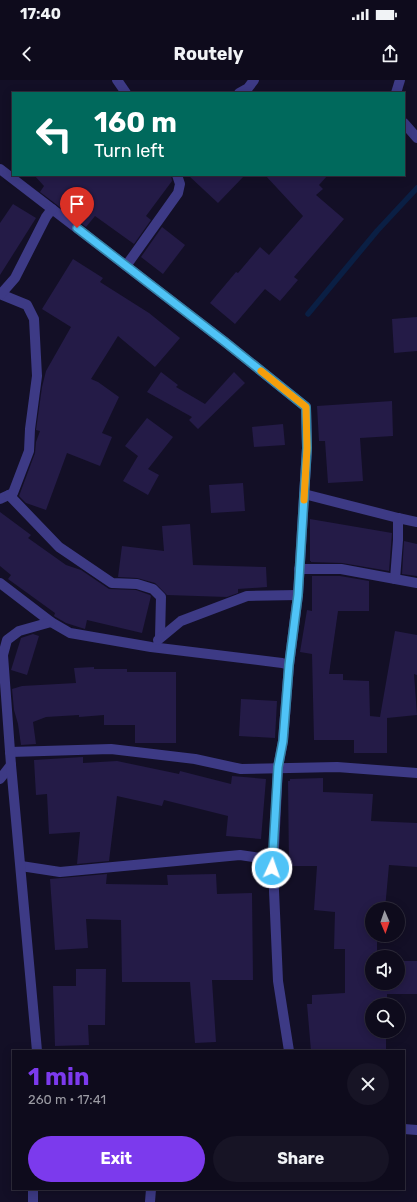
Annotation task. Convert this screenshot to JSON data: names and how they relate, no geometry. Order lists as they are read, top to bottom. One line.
{"north":"bottom","page":{"status":"17:40","header":"Routely","turn":["160 m","Turn left"],"heading":["1 min","260 m · 17:41"],"buttons":["Exit","Share"]}}
